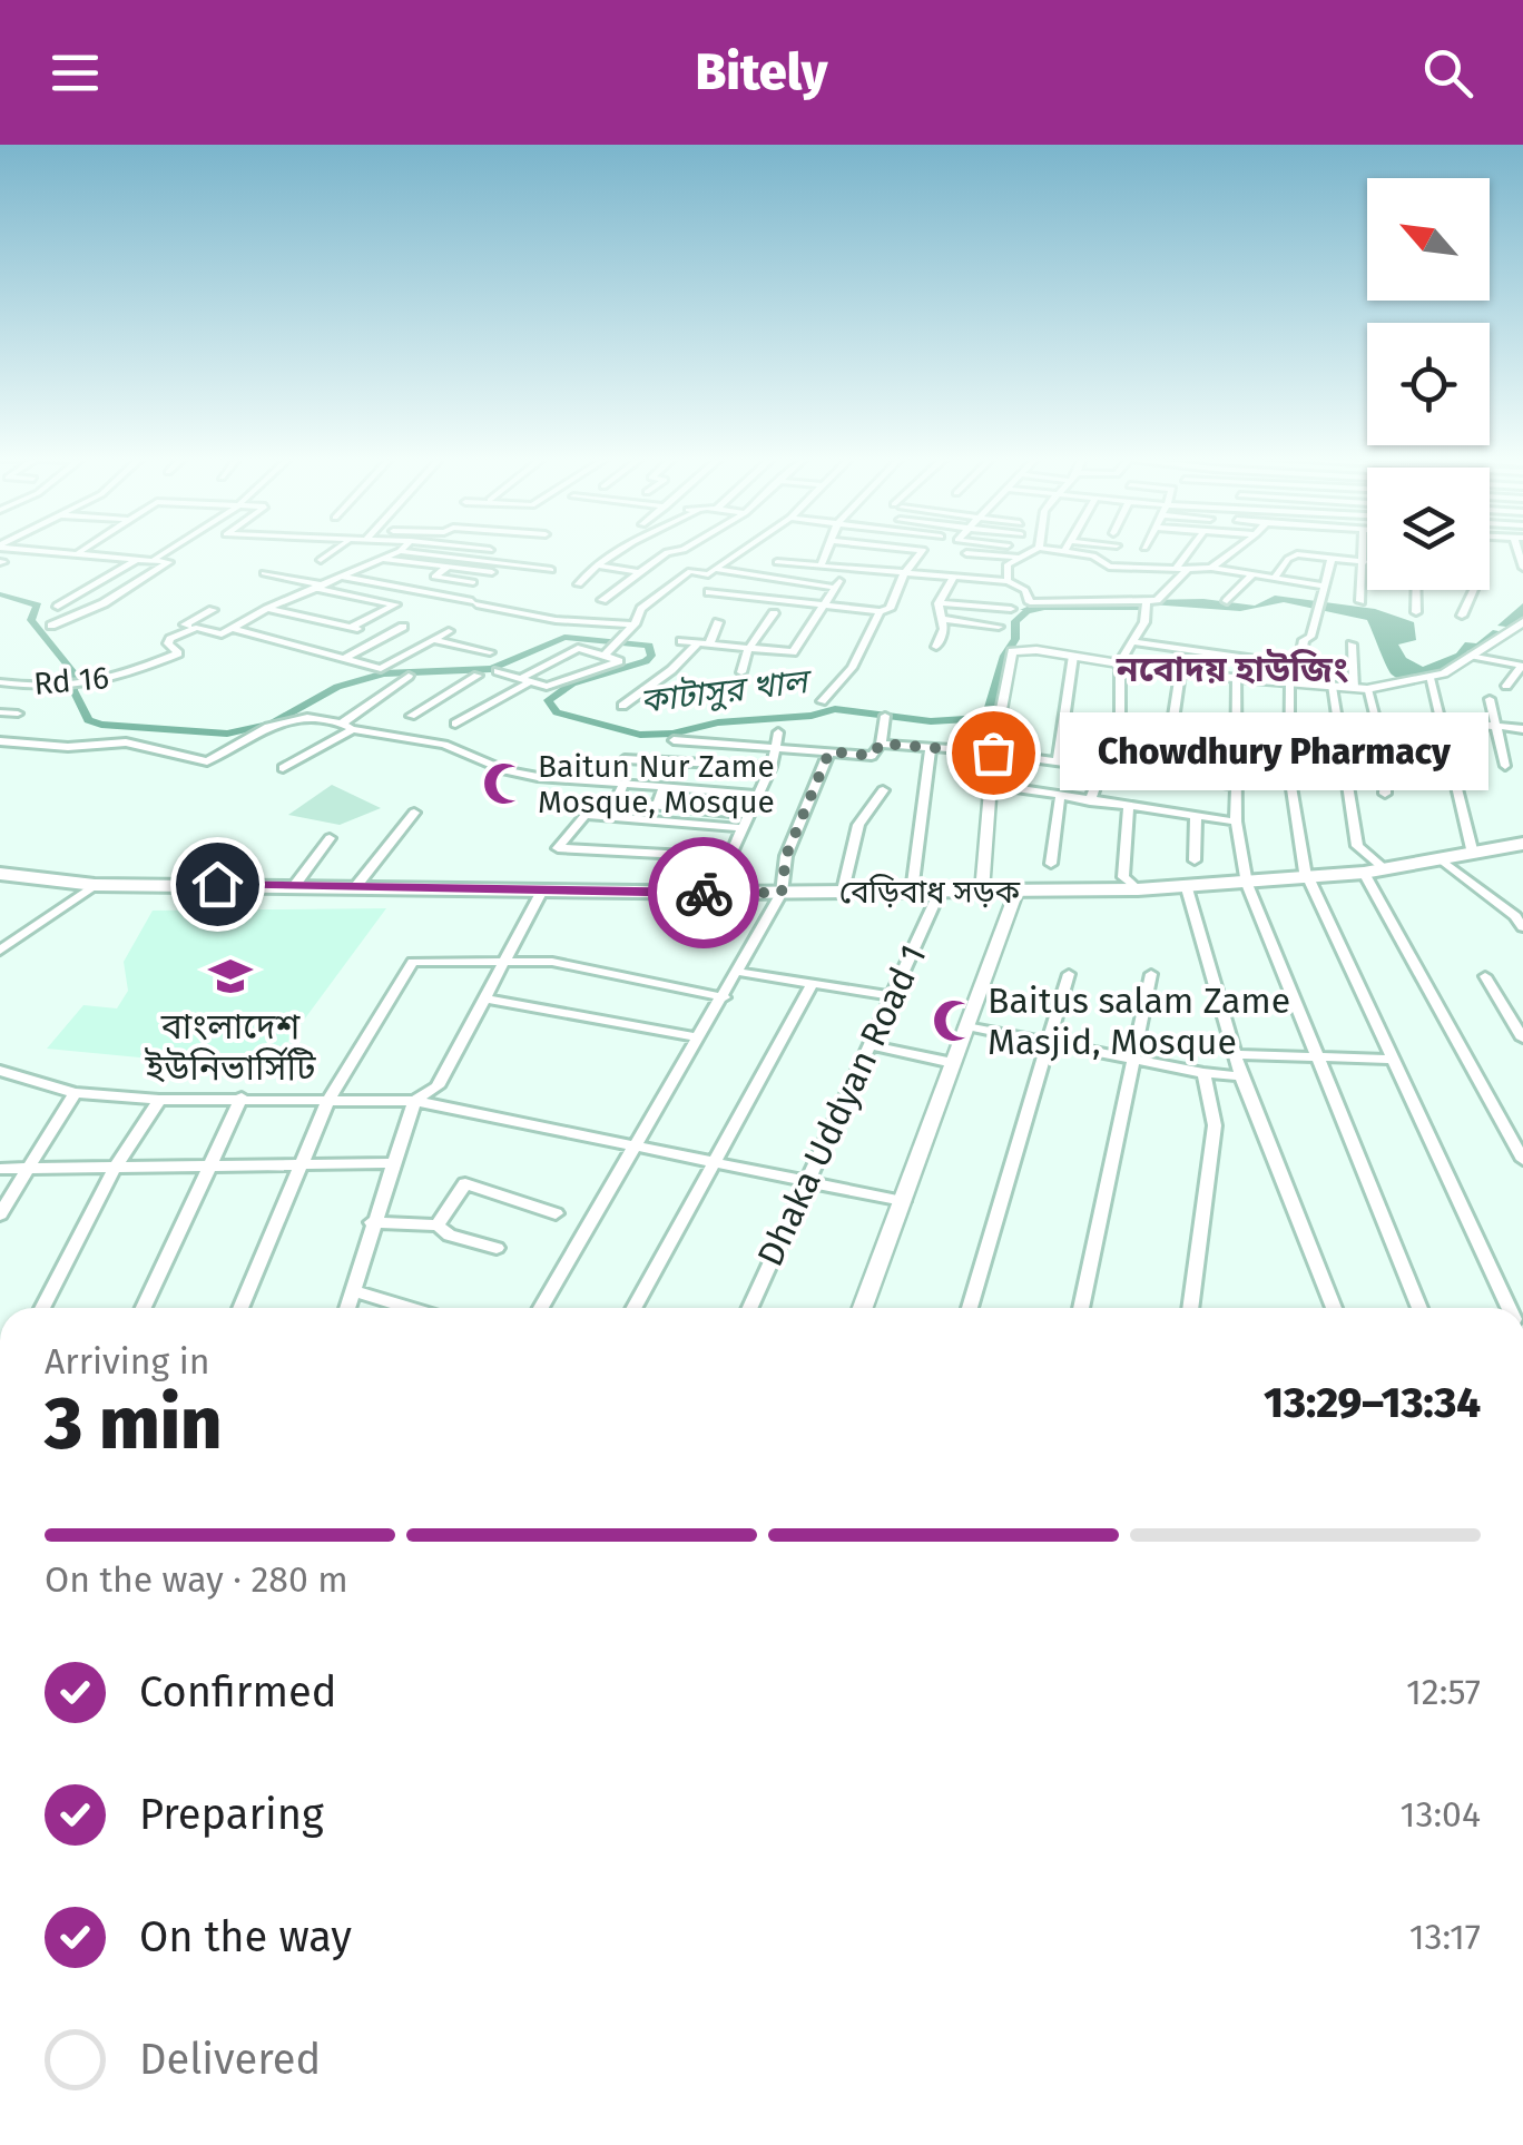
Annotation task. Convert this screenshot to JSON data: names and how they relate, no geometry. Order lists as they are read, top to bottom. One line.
{"streets":{"highway":["বেড়িবাধ সড়ক"],"street":["Rd 16","Dhaka Uddyan Road 1"]},"crossings":[["বেড়িবাধ সড়ক","Dhaka Uddyan Road 1"]],"districts":["নবোদয় হাউজিং"],"water":["কাটাসুর খাল"],"places":{"other":["Chowdhury Pharmacy"],"mosque":["Baitun Nur Zame Mosque, Mosque","Baitus salam Zame Masjid, Mosque"],"school or university":["বাংলাদেশ ইউনিভার্সিটি"]},"north":"top left","page":{"header":"Bitely","bubble":"Chowdhury Pharmacy","heading":["3 min","Arriving in","13:29–13:34"],"bar":"On the way · 280 m","list":[["Confirmed","12:57"],["Preparing","13:04"],["On the way","13:17"],"Delivered"]}}
